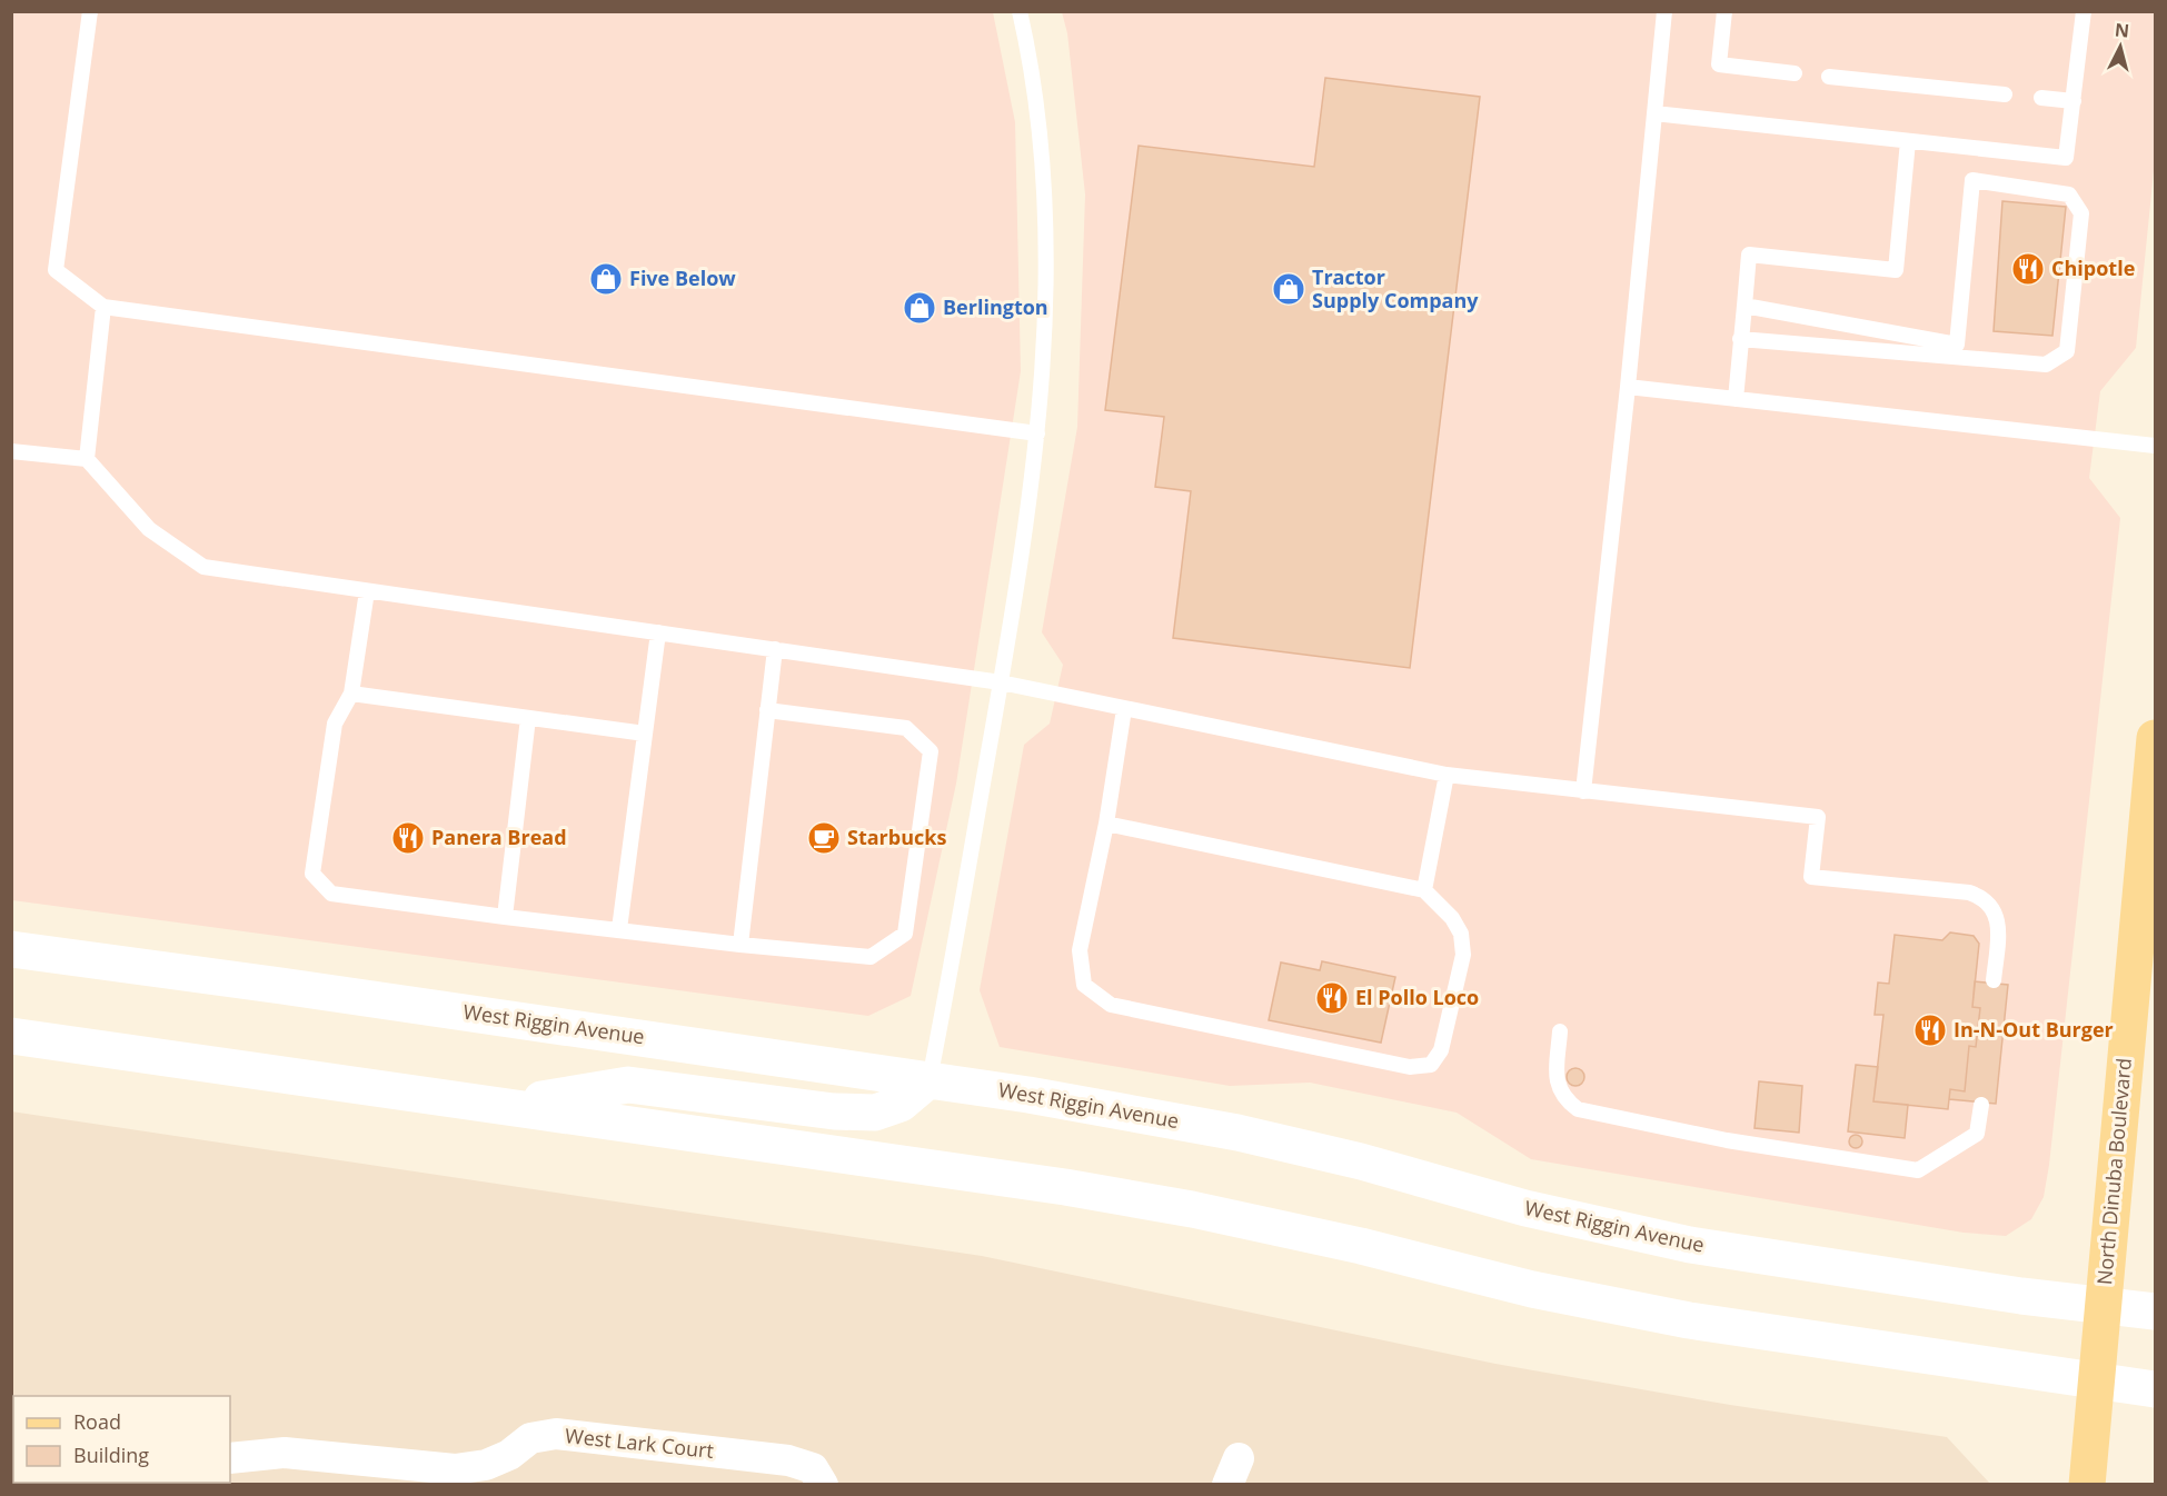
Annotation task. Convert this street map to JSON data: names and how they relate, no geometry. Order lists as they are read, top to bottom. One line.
{"streets":{"main road":["West Riggin Avenue","North Dinuba Boulevard"],"street":["West Lark Court"]},"crossings":[["West Riggin Avenue","North Dinuba Boulevard"]],"places":{"restaurant":["Chipotle","Panera Bread","El Pollo Loco","In-N-Out Burger"],"shop":["Five Below","Tractor Supply Company","Berlington"],"cafe":["Starbucks"]},"legend":["Road","Building"],"north":"top"}
